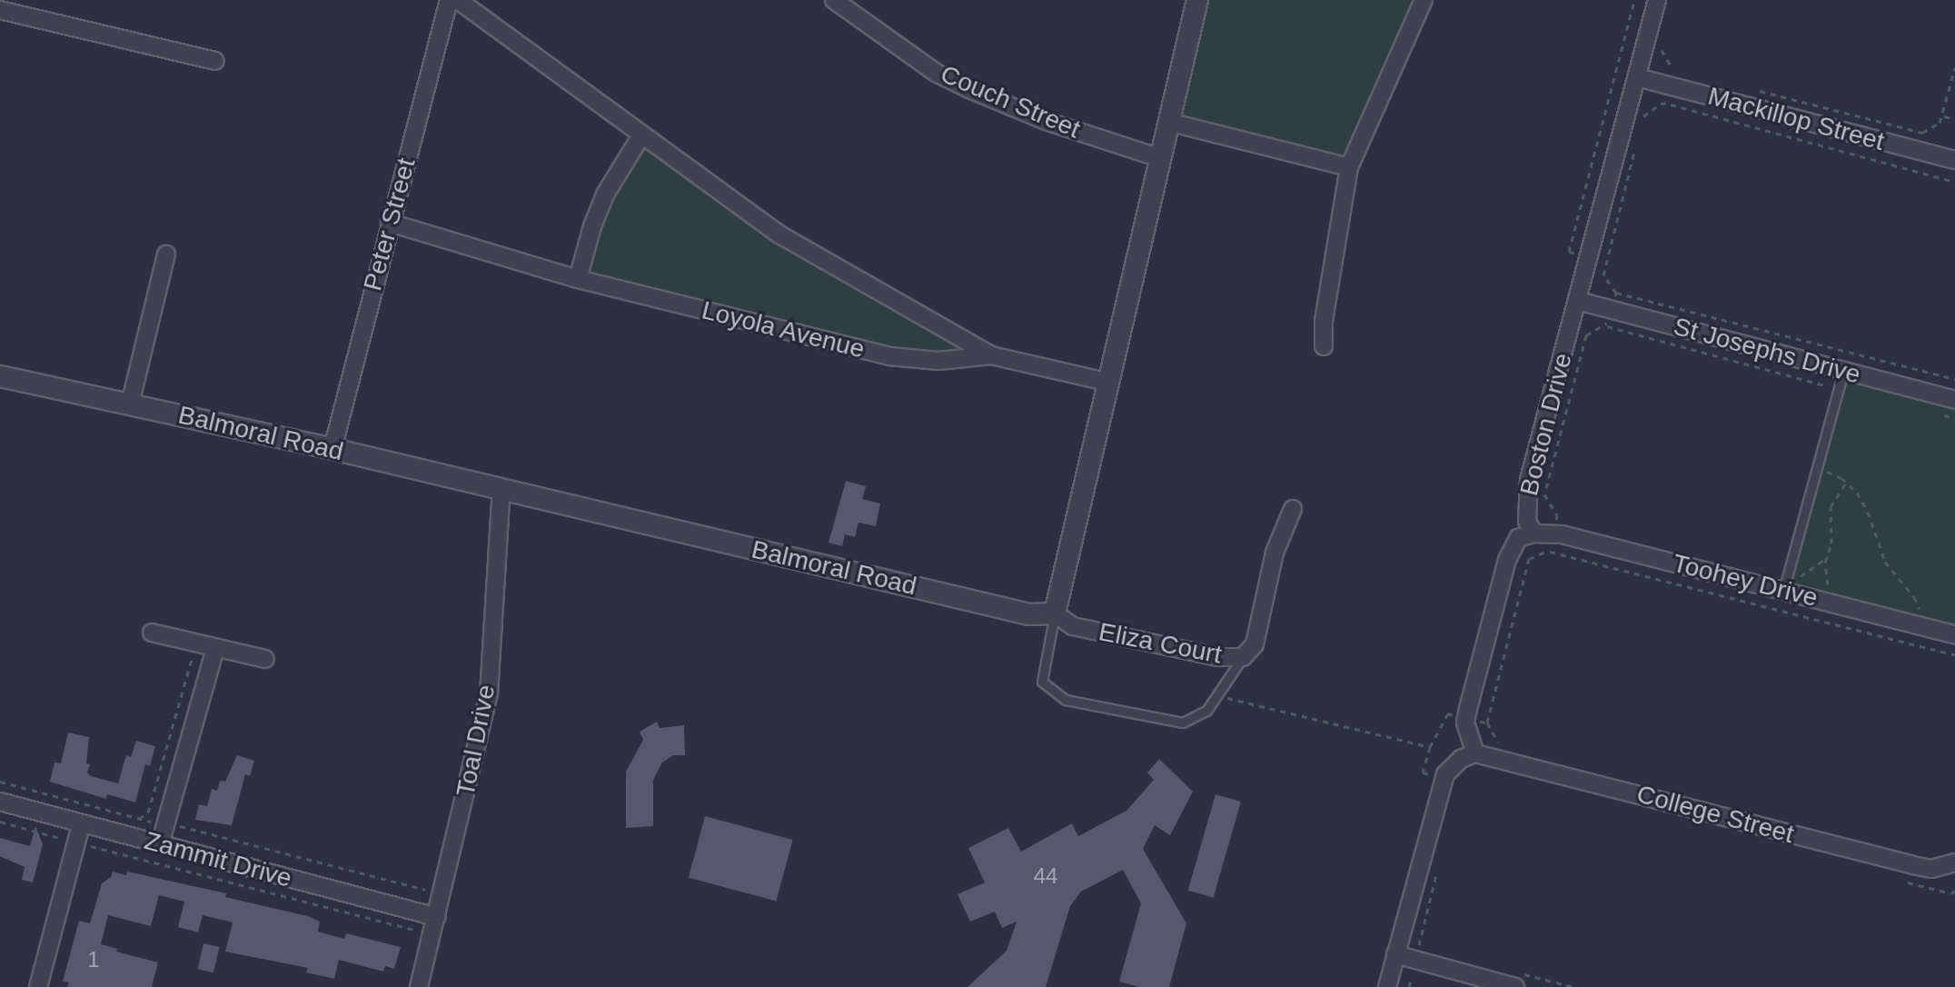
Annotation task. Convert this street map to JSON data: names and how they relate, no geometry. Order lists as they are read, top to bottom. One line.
{"streets":{"street":["Couch Street","Mackillop Street","Peter Street","Loyola Avenue","St Josephs Drive","Boston Drive","Balmoral Road","Toohey Drive","Eliza Court","Toal Drive","College Street","Zammit Drive"]},"crossings":[["Mackillop Street","Boston Drive"],["Peter Street","Loyola Avenue"],["Peter Street","Balmoral Road"],["St Josephs Drive","Boston Drive"],["Boston Drive","Toohey Drive"],["Boston Drive","College Street"],["Balmoral Road","Eliza Court"],["Balmoral Road","Toal Drive"],["Toal Drive","Zammit Drive"]],"house_numbers":["44","1"]}
